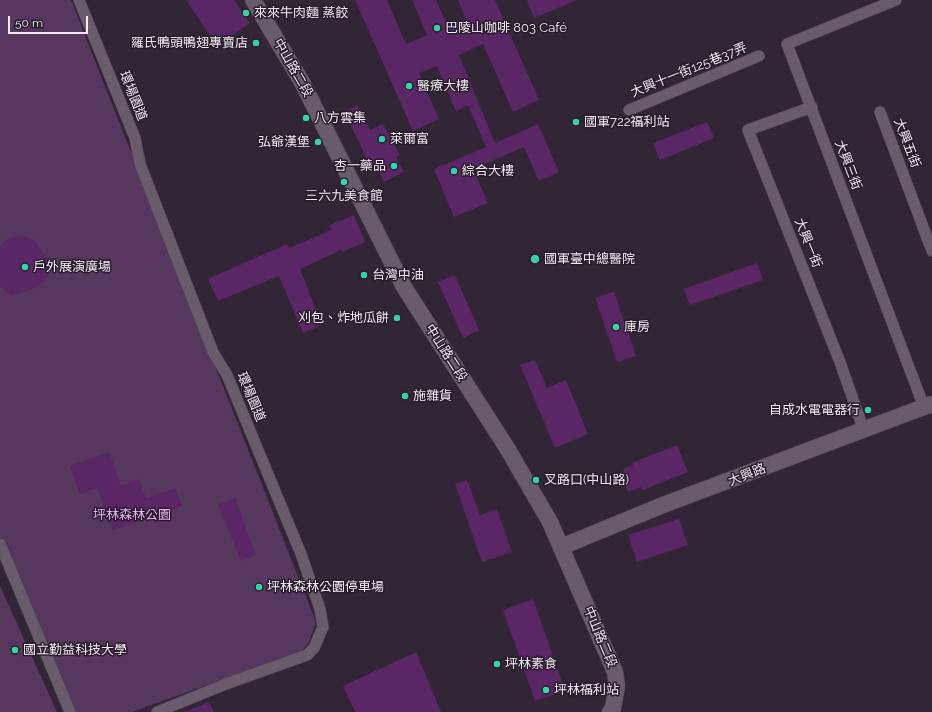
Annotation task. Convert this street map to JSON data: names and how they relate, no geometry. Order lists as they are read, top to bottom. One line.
{"streets":{"street":["中山路二段","大興十一街125巷37弄","環場園道","大興五街","大興三街","大興一街","大興路"]},"crossings":[["中山路二段","大興路"],["大興三街","大興一街"],["大興三街","大興路"],["大興一街","大興路"]],"parks":["坪林森林公園"],"places":["來來牛肉麵 蒸餃","巴陵山咖啡 803 Café","羅氏鴨頭鴨翅專賣店","醫療大樓","八方雲集","國軍722福利站","萊爾富","弘爺漢堡","杏一藥品","綜合大樓","三六九美食館","國軍臺中總醫院","戶外展演廣場","台灣中油","刈包、炸地瓜餅","庫房","施雜貨","自成水電電器行","叉路口(中山路)","坪林森林公園停車場","國立勤益科技大學","坪林素食","坪林福利站"],"scale_bar":"50 m"}
